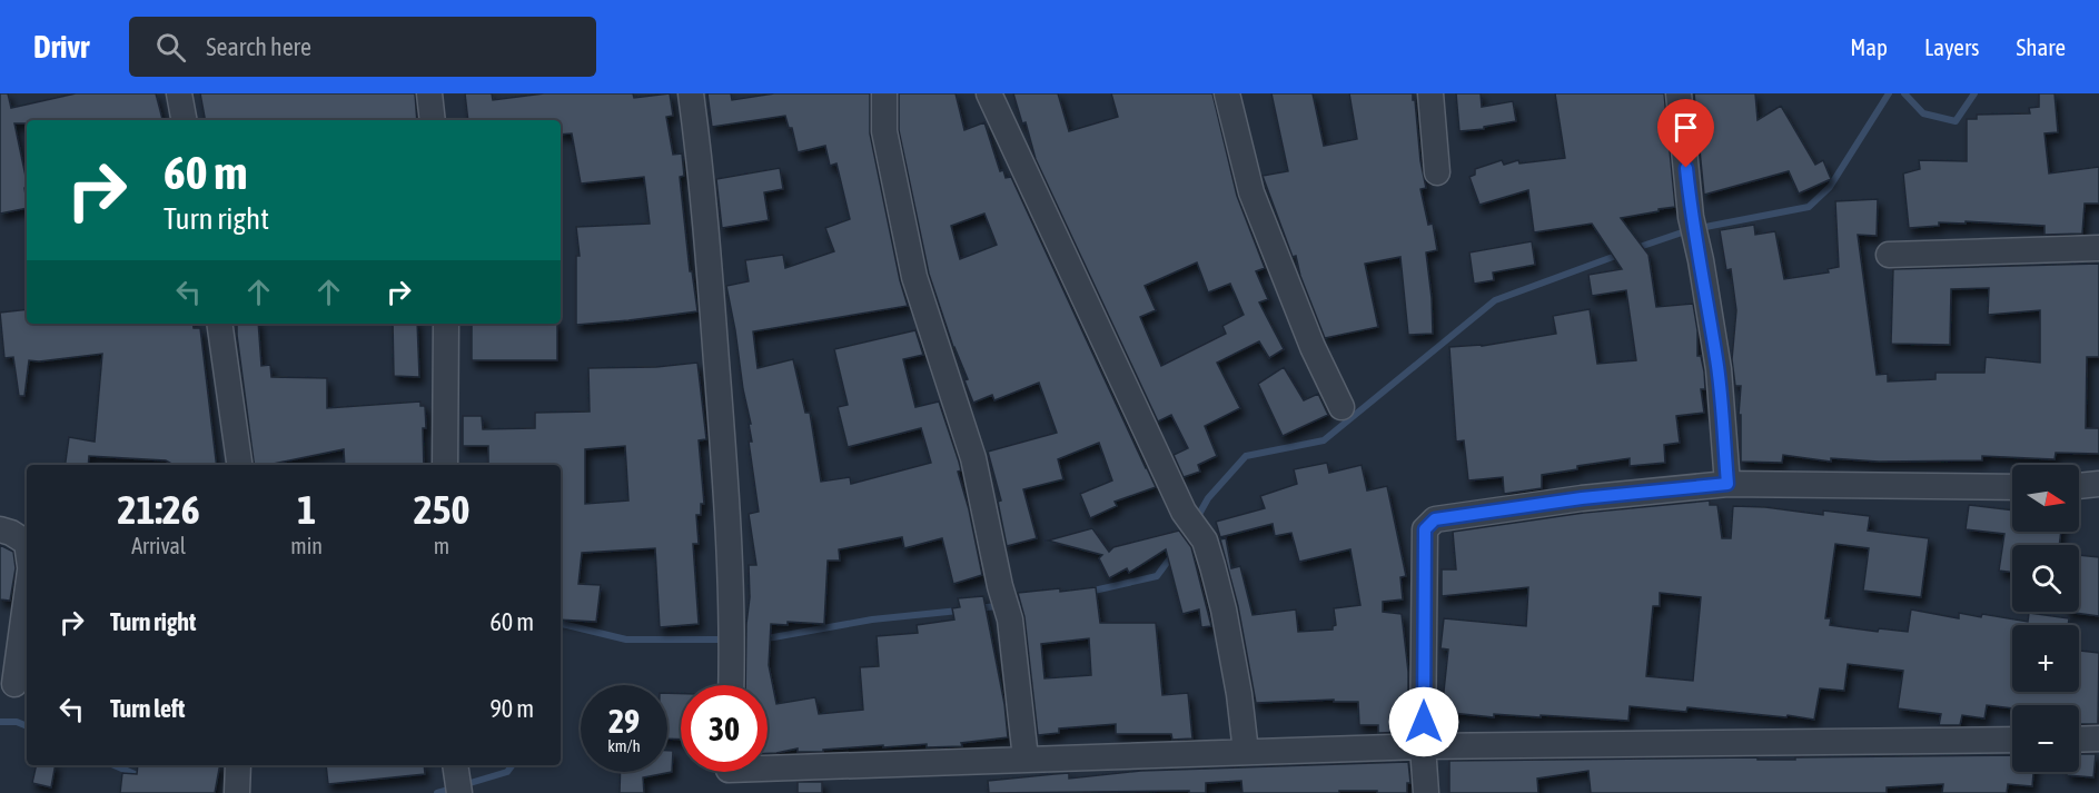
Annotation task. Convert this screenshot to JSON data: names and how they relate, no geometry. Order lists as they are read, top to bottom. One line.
{"north":"right","page":{"header":"Drivr","search":"Search here","nav":["Map","Layers","Share"],"turn":["60 m","Turn right"],"map_buttons":["+","−"],"eta":["21:26","Arrival","1","min","250","m"],"list":[{"name":"Turn right","value":"60 m"},{"name":"Turn left","value":"90 m"}],"speed":"29 km/h","limit":"30"}}
